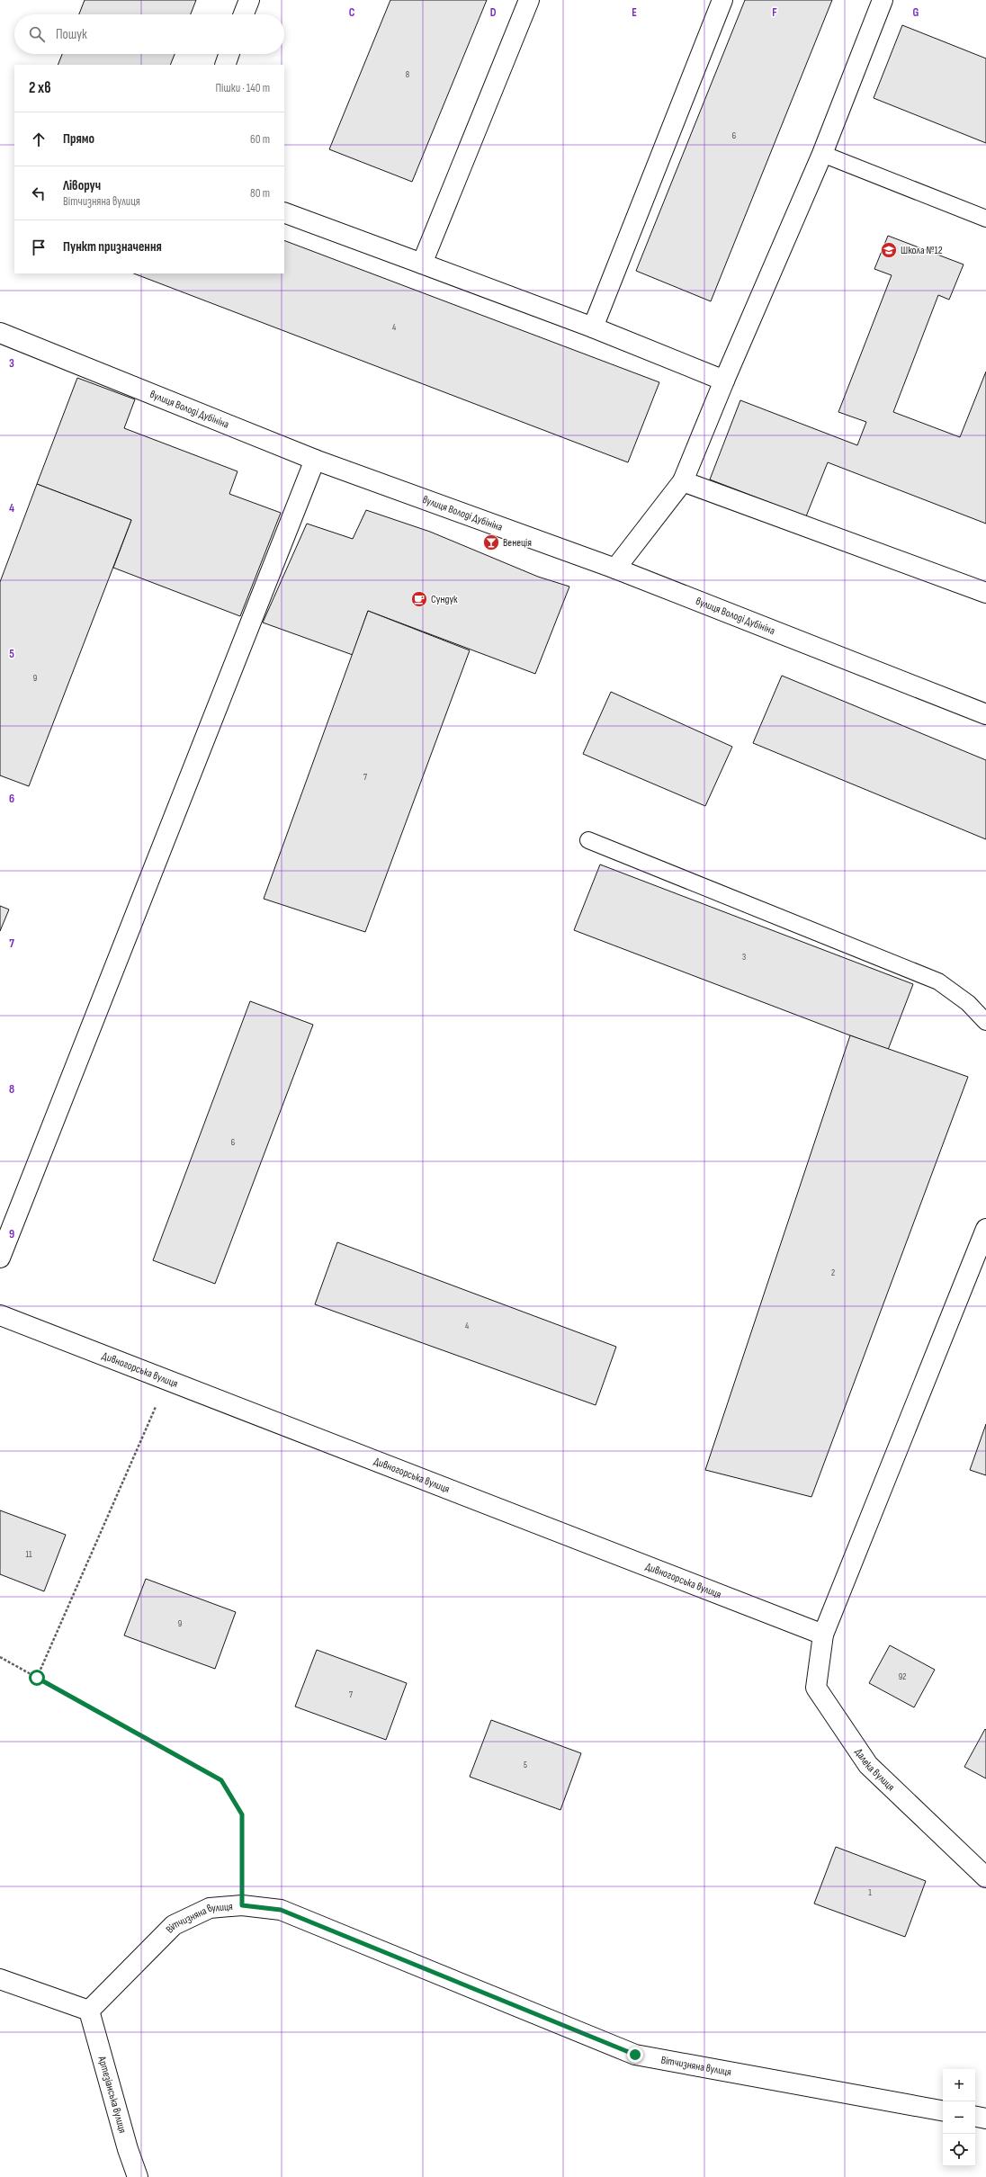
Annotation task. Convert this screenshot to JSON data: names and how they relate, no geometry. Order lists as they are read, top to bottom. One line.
{"streets":{"street":["вулиця Володі Дубініна","Дивногорська вулиця","Далека вулиця","Вітчизняна вулиця","Артезіанська вулиця"]},"crossings":[["Дивногорська вулиця","Далека вулиця"],["Вітчизняна вулиця","Артезіанська вулиця"]],"places":{"school or university":["Школа №12"],"bar":["Венеція"],"cafe":["Сундук"]},"house_numbers":["8","6","4","9","7","3","6","2","4","11","9","92","7","5","1"],"page":{"search":"Пошук","heading":["2 хв","Пішки · 140 m"],"list":[["Прямо","60 m"],["Ліворуч","Вітчизняна вулиця","80 m"],"Пункт призначення"],"map_buttons":["+","−"]},"grid":{"columns":["C","D","E","F","G"],"rows":["3","4","5","6","7","8","9"]}}
